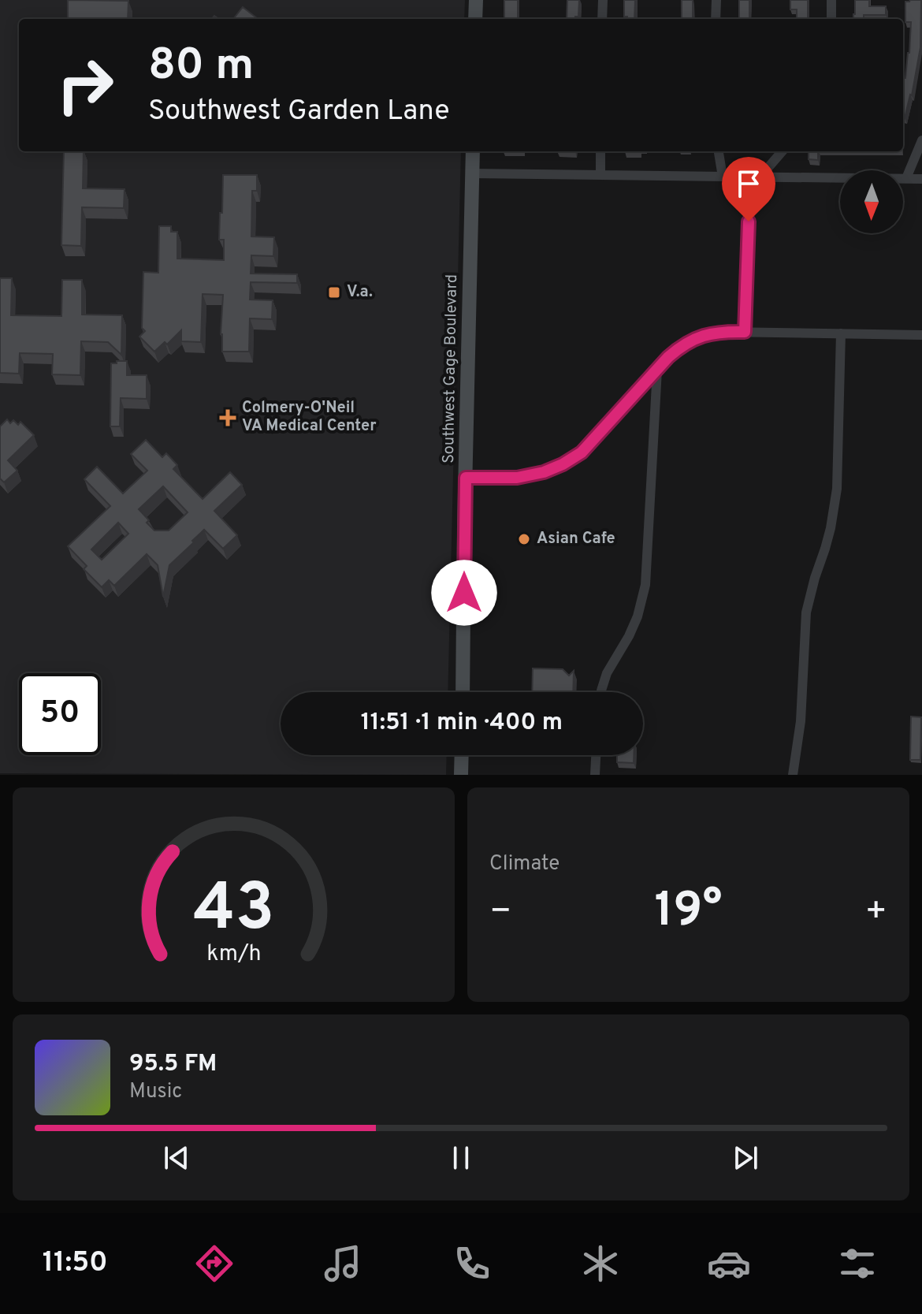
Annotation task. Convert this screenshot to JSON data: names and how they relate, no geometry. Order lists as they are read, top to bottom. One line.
{"streets":{"main road":["Southwest Gage Boulevard"]},"places":{"transit":["V.a."],"health":["Colmery-O'Neil VA Medical Center"],"other":["Asian Cafe"]},"north":"bottom","page":{"turn":["80 m","Southwest Garden Lane"],"limit":"50","trip":"11:51 · 1 min · 400 m","tile":"Climate","heat":["−","19°","+"],"song":["95.5 FM","Music"],"tabs":"11:50","gauge":["43","km/h"]}}
